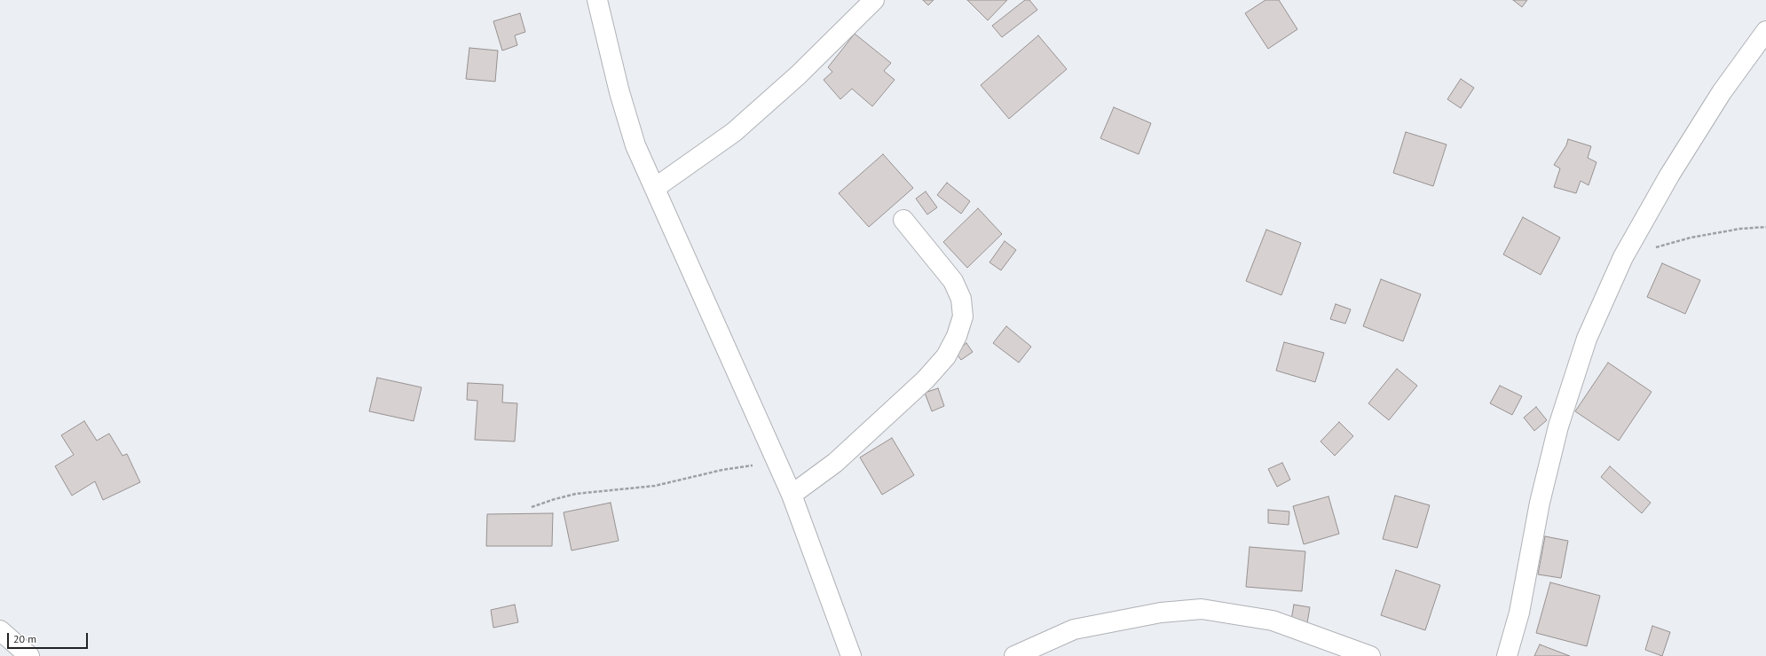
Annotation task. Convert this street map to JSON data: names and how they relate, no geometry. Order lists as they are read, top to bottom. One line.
{"scale_bar":"20 m"}
